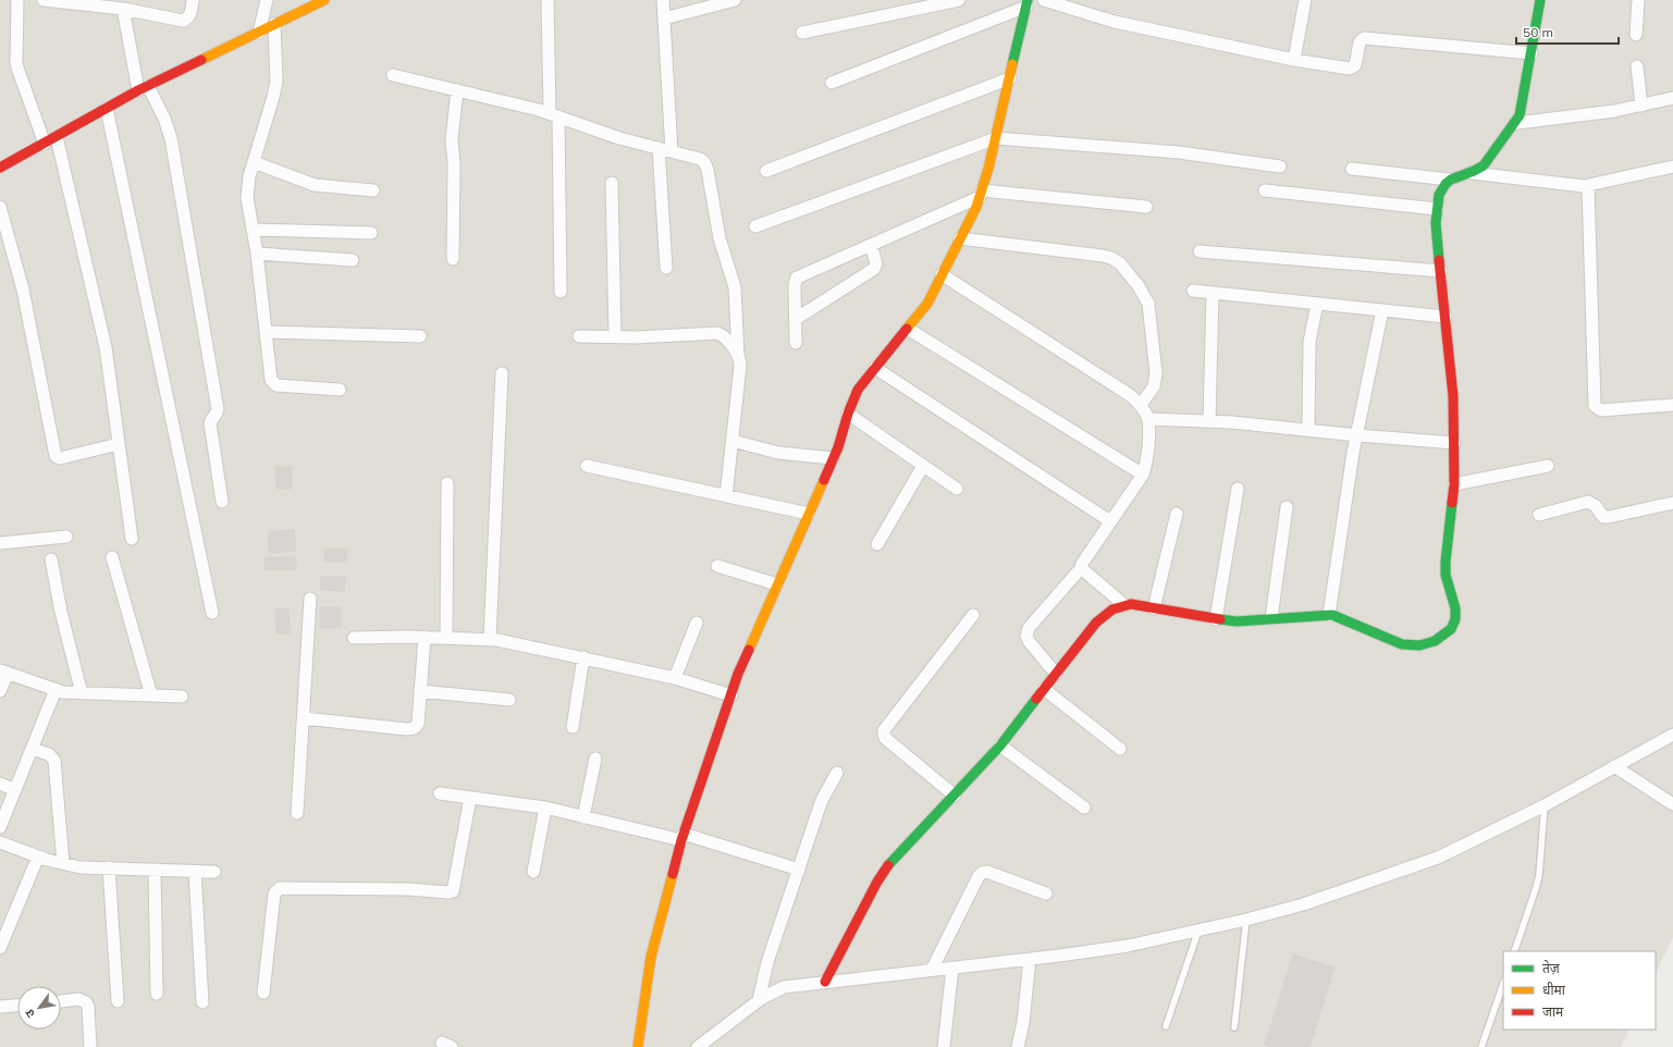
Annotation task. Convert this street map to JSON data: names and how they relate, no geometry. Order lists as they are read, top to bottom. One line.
{"legend":["तेज़","धीमा","जाम"],"scale_bar":"50 m","north":"bottom left"}
